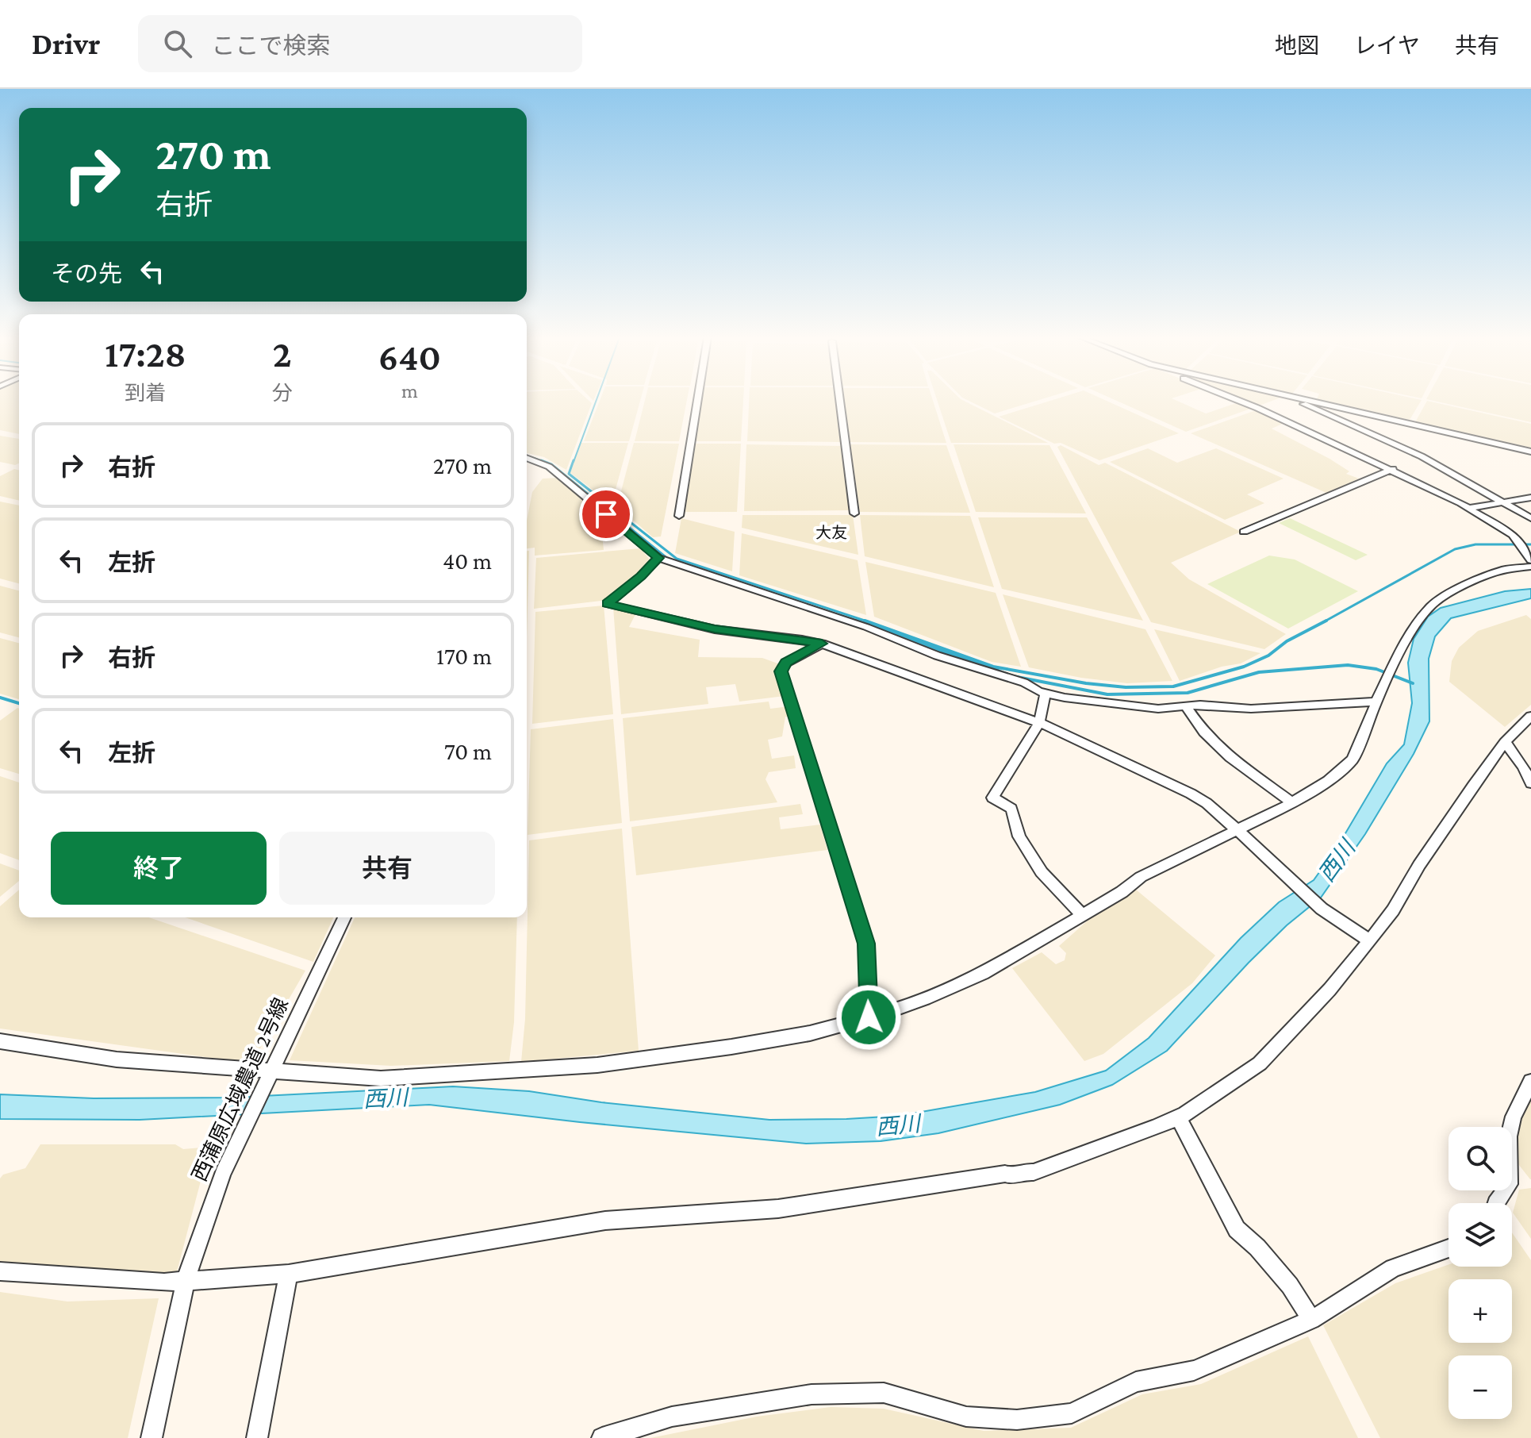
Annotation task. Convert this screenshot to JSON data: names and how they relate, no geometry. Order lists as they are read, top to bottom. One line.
{"streets":{"street":["西蒲原広域農道 2号線"]},"districts":["大友"],"water":["西川"],"page":{"header":"Drivr","search":"ここで検索","nav":["地図","レイヤ","共有"],"turn":["270 m","右折"],"then":"その先","eta":["17:28","到着","2","分","640","m"],"list":[{"name":"右折","value":"270 m"},{"name":"左折","value":"40 m"},{"name":"右折","value":"170 m"},{"name":"左折","value":"70 m"}],"buttons":["終了","共有"],"map_buttons":["+","−"]}}
